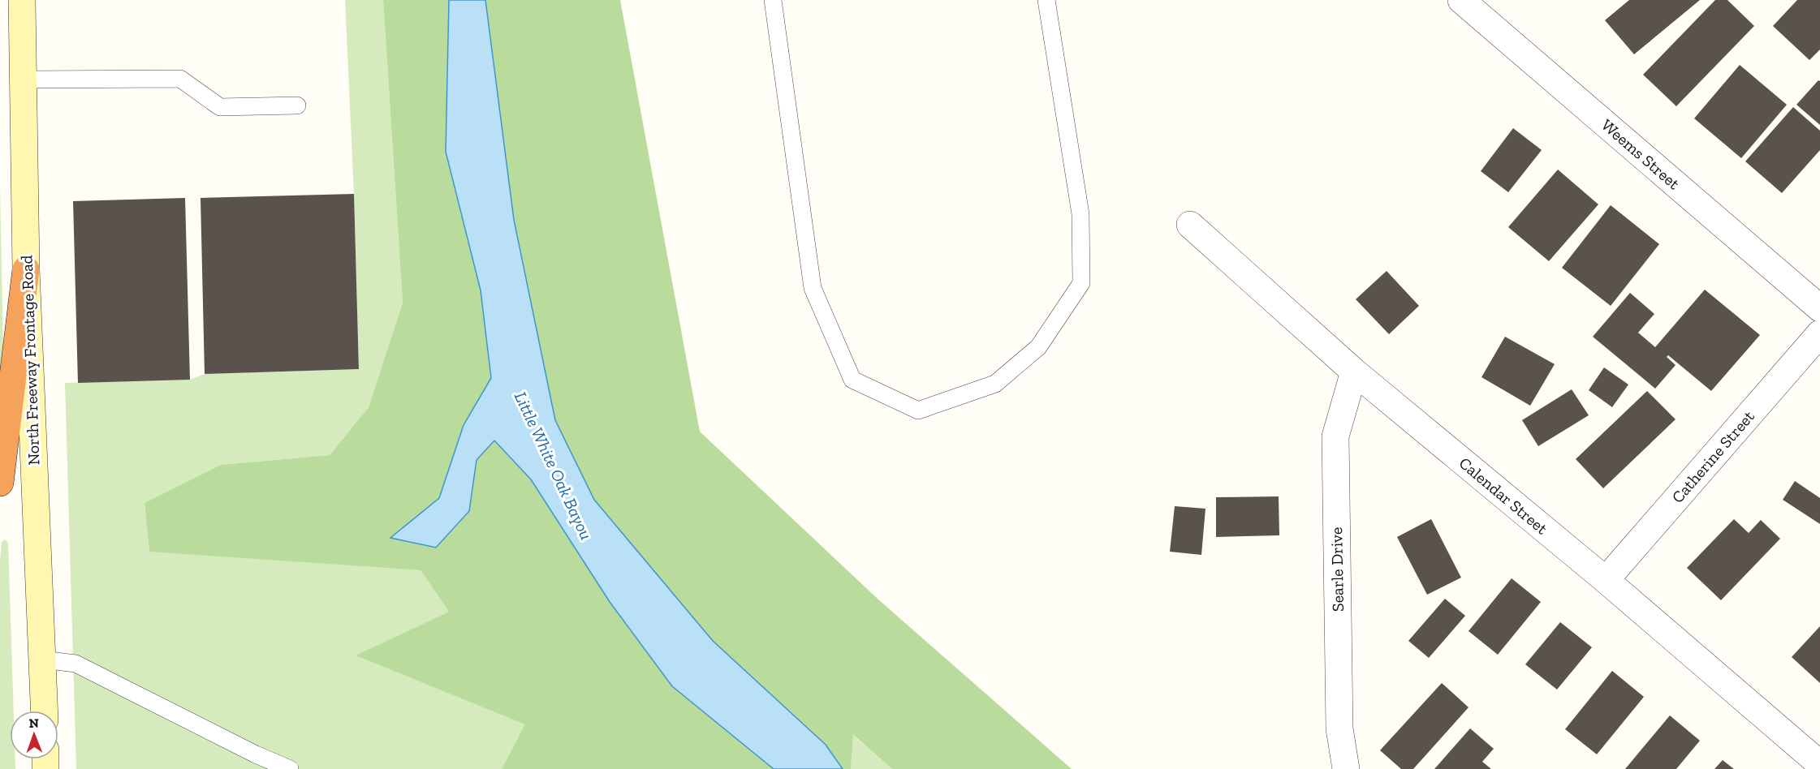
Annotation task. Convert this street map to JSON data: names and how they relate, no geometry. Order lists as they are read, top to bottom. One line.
{"streets":{"main road":["North Freeway Frontage Road"],"street":["Weems Street","Catherine Street","Calendar Street","Searle Drive"]},"crossings":[["Catherine Street","Calendar Street"],["Calendar Street","Searle Drive"]],"water":["Little White Oak Bayou"],"north":"top"}
